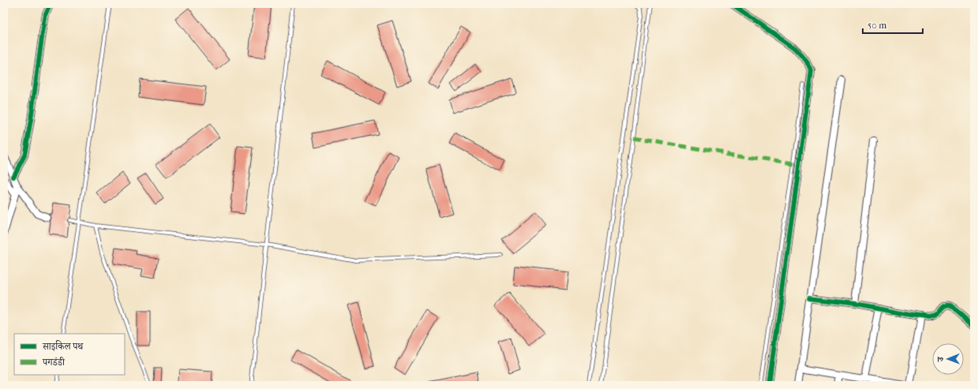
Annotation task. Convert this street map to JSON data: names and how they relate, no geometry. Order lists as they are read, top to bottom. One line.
{"legend":["साइकिल पथ","पगडंडी"],"scale_bar":"50 m","north":"left"}
